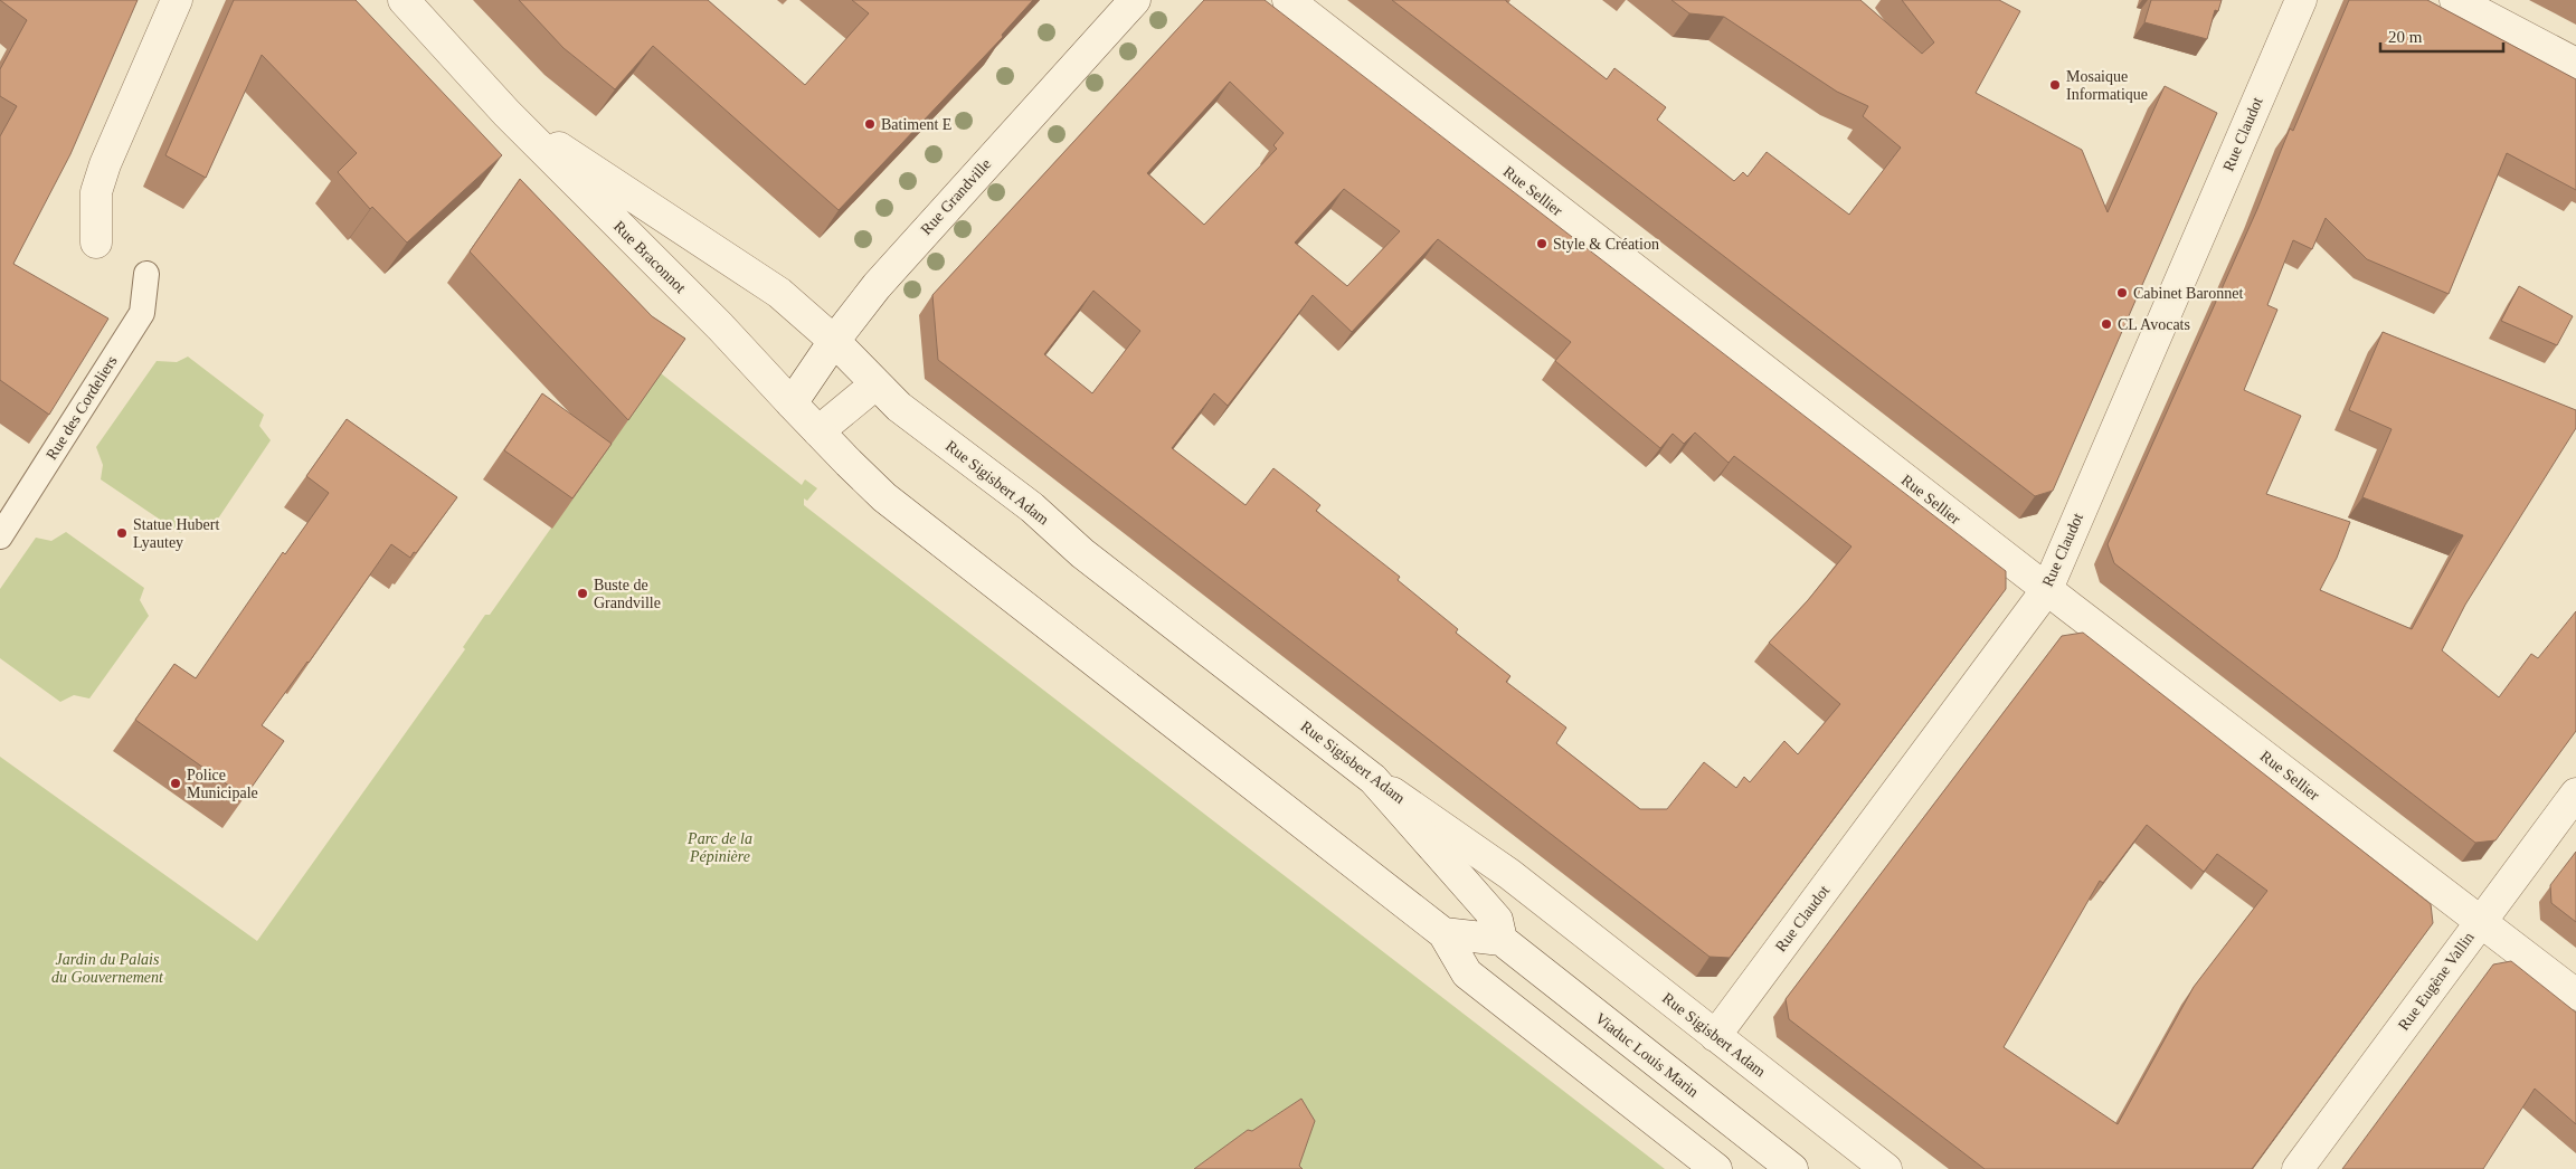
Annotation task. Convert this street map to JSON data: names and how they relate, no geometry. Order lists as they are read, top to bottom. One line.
{"streets":{"street":["Rue Claudot","Rue Sellier","Rue Grandville","Rue Braconnot","Rue des Cordeliers","Rue Sigisbert Adam","Rue Eugène Vallin","Viaduc Louis Marin"]},"crossings":[["Rue Claudot","Rue Sellier"],["Rue Claudot","Rue Sigisbert Adam"],["Rue Sellier","Rue Eugène Vallin"],["Rue Grandville","Rue Braconnot"],["Rue Grandville","Rue Sigisbert Adam"],["Rue Braconnot","Rue Sigisbert Adam"]],"parks":["Parc de la Pépinière","Jardin du Palais du Gouvernement"],"places":["Mosaique Informatique","Batiment E","Style & Création","Cabinet Baronnet","CL Avocats","Statue Hubert Lyautey","Buste de Grandville","Police Municipale"],"scale_bar":"20 m"}
